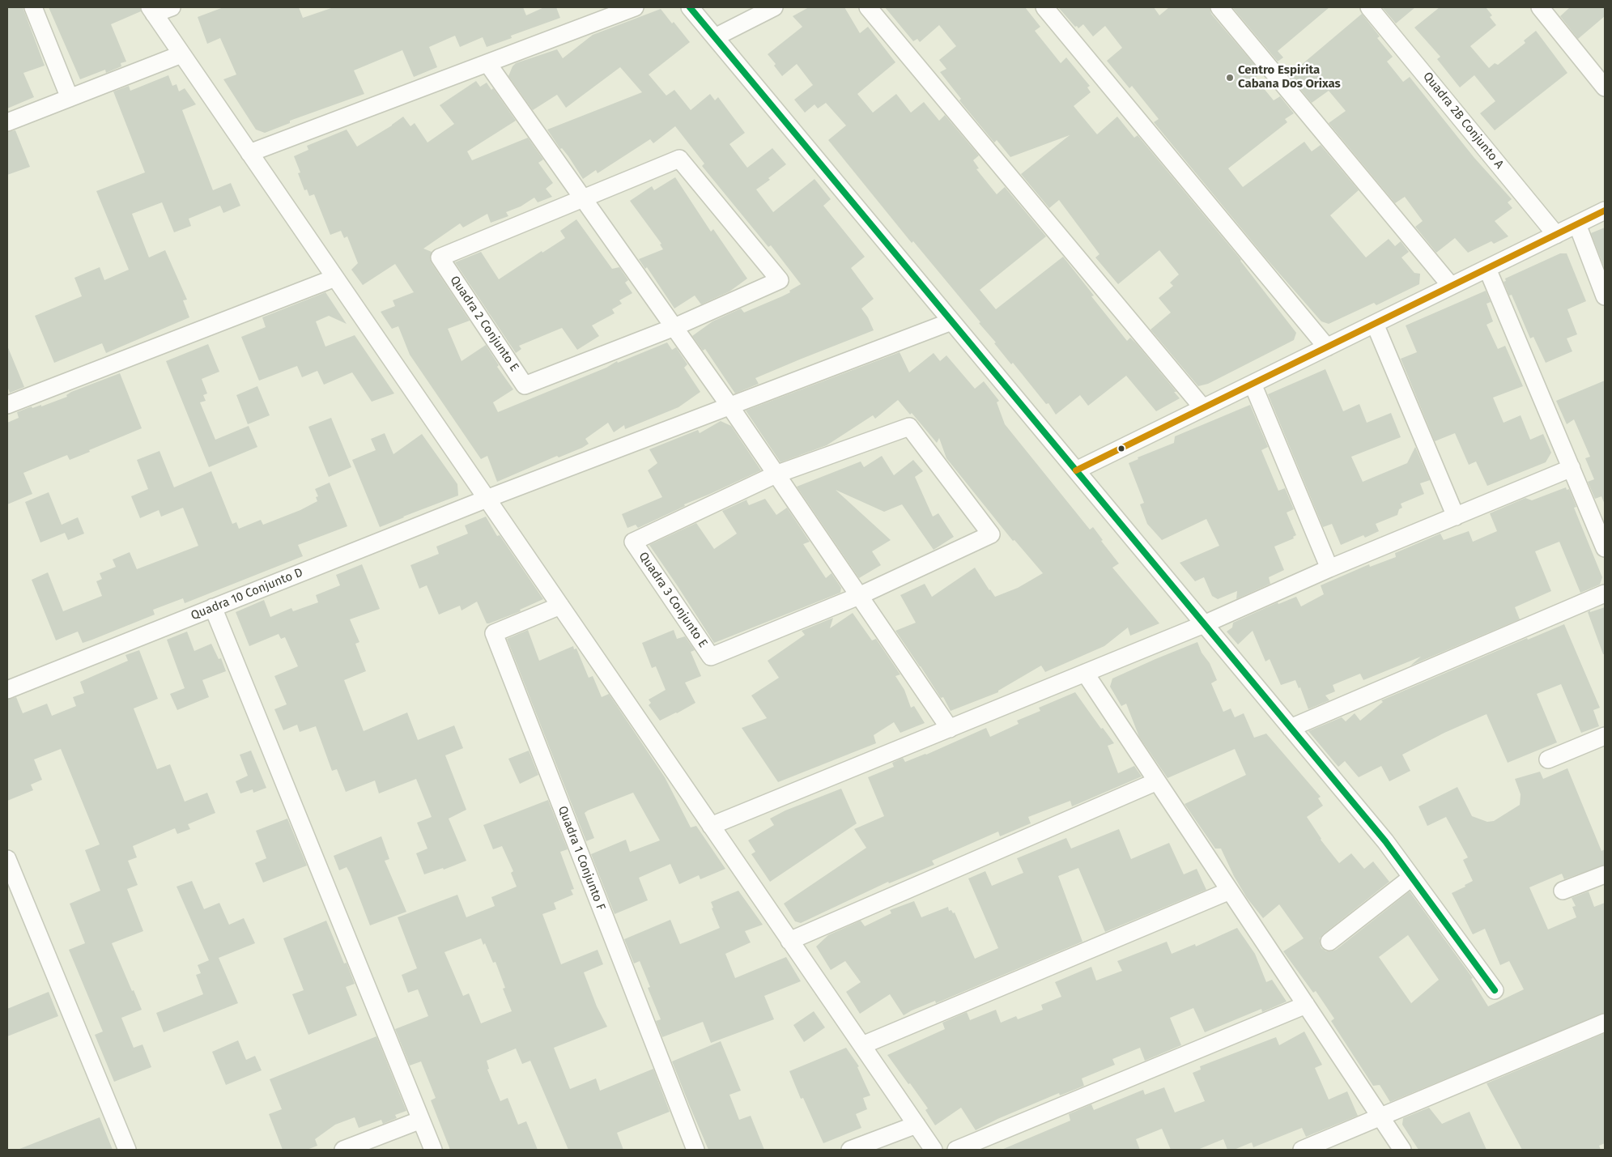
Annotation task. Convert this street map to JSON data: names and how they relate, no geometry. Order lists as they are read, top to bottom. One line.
{"streets":{"street":["Quadra 2B Conjunto A","Quadra 2 Conjunto E","Quadra 10 Conjunto D","Quadra 3 Conjunto E","Quadra 1 Conjunto F"]},"places":["Centro Espirita Cabana Dos Orixas"]}
